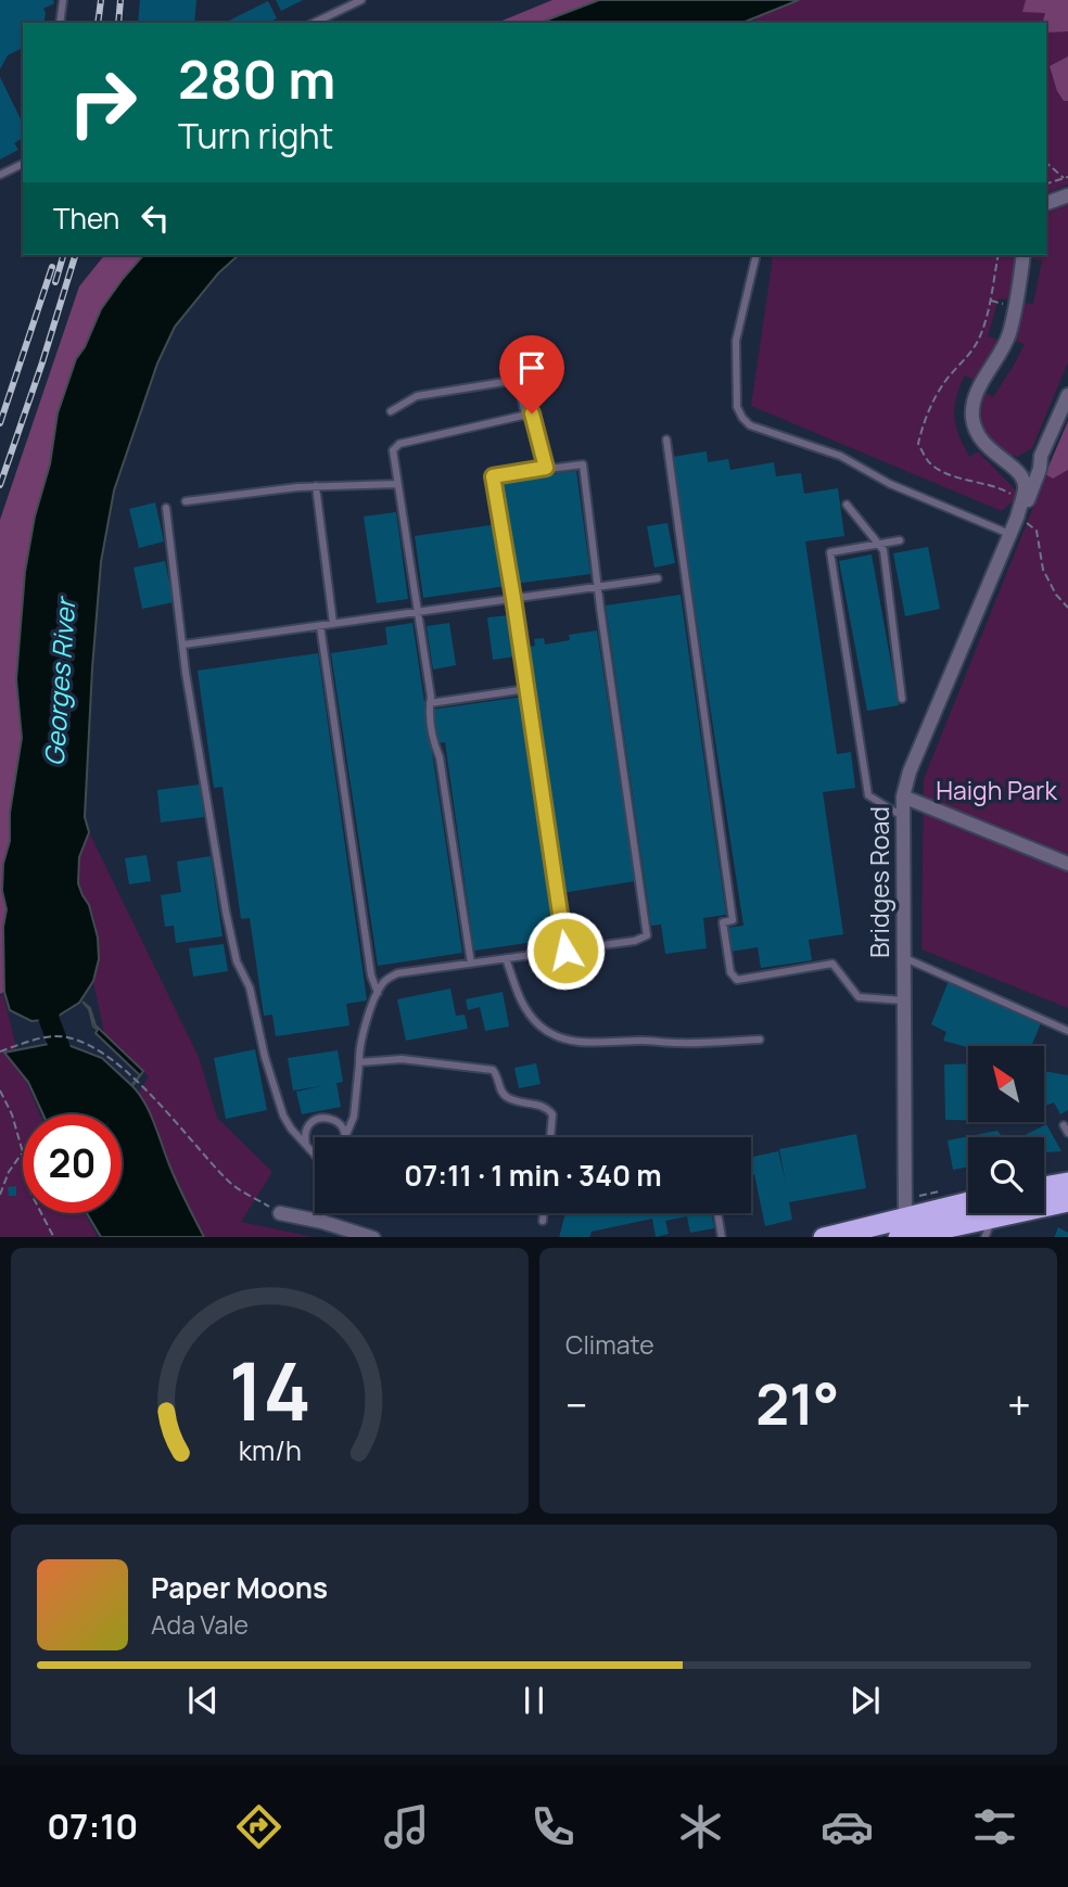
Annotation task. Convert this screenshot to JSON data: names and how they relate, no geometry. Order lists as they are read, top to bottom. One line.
{"streets":{"street":["Bridges Road"]},"water":["Georges River"],"parks":["Haigh Park"],"north":"top left","page":{"turn":["280 m","Turn right"],"then":"Then","limit":"20","trip":"07:11 · 1 min · 340 m","tile":"Climate","heat":["−","21°","+"],"song":["Paper Moons","Ada Vale"],"tabs":"07:10","gauge":["14","km/h"]}}
